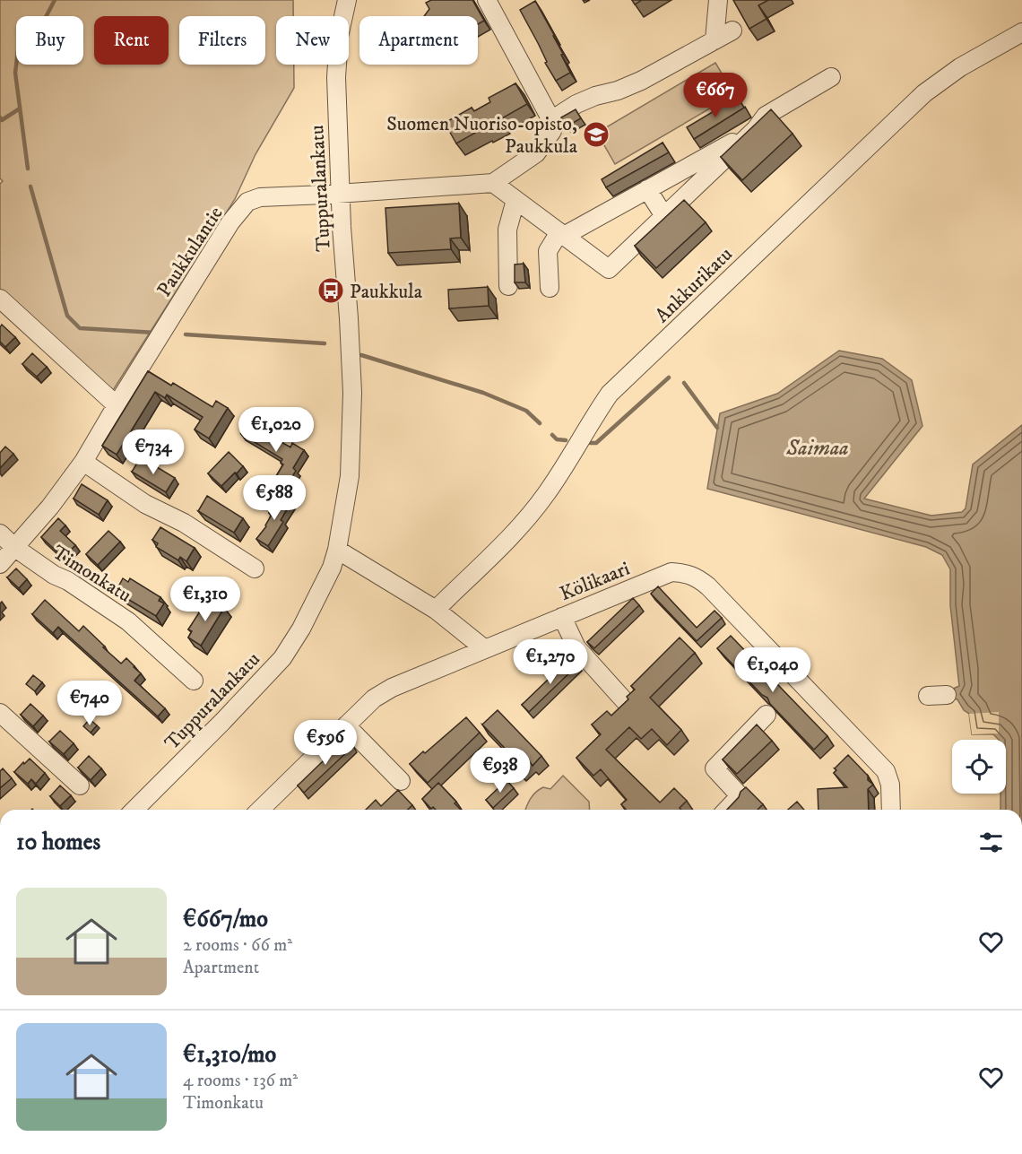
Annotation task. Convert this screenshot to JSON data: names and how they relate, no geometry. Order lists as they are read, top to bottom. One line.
{"streets":{"street":["Tuppuralankatu","Paukkulantie","Ankkurikatu","Timonkatu","Kölikaari"]},"crossings":[["Tuppuralankatu","Paukkulantie"],["Paukkulantie","Timonkatu"]],"water":["Saimaa"],"places":{"school or university":["Suomen Nuoriso-opisto, Paukkula"],"bus stop":["Paukkula"]},"page":{"chip":["Buy","Rent","Filters","New","Apartment"],"price":["€667","€1,020","€734","€588","€1,310","€1,270","€1,040","€740","€596","€938"],"heading":"10 homes","list":[{"name":"€667/mo","note":"2 rooms · 66 m² · Apartment"},{"name":"€1,310/mo","note":"4 rooms · 136 m² · Timonkatu"}]}}
